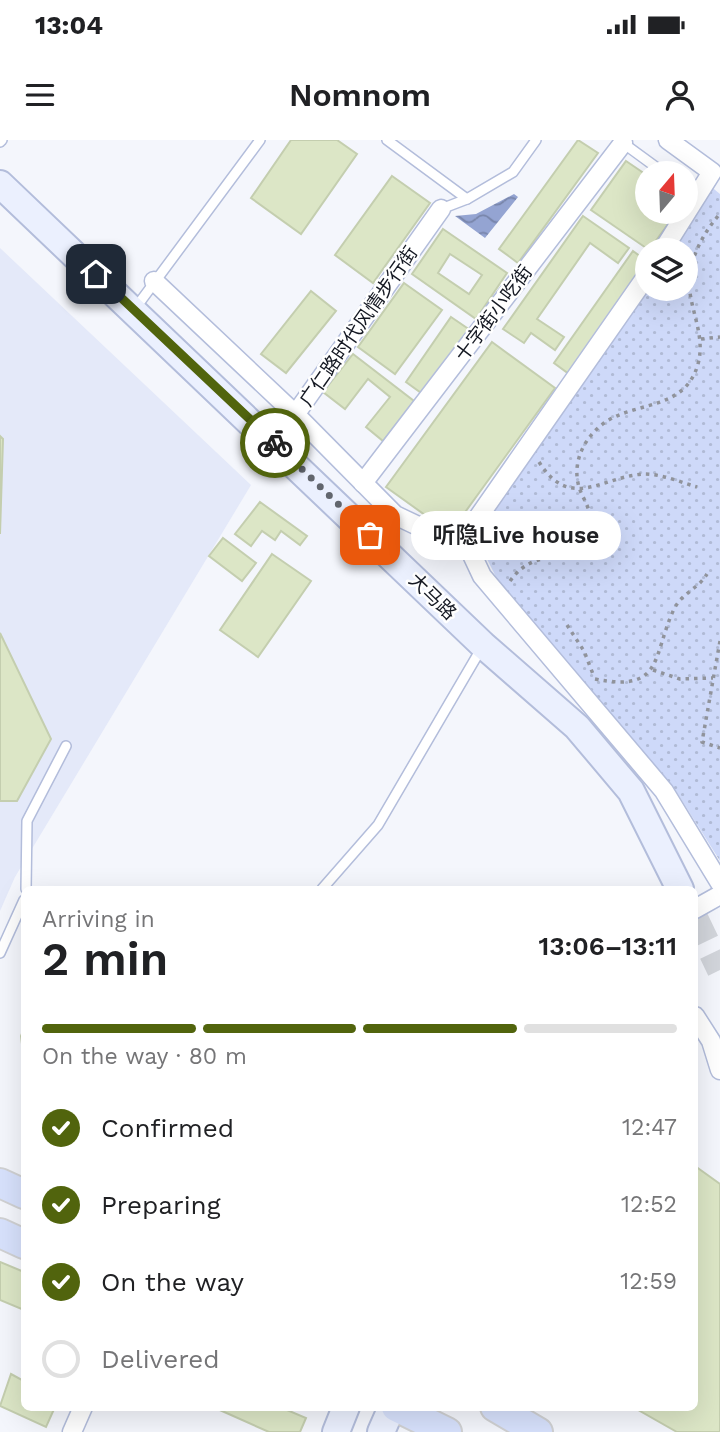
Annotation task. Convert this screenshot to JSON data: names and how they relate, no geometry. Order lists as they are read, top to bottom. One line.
{"streets":{"street":["十字街小吃街","广仁路时代风情步行街","大马路"]},"crossings":[["广仁路时代风情步行街","大马路"]],"places":["听隐Live house"],"north":"top","page":{"status":"13:04","header":"Nomnom","bubble":"听隐Live house","heading":["2 min","Arriving in","13:06–13:11"],"bar":"On the way · 80 m","list":[["Confirmed","12:47"],["Preparing","12:52"],["On the way","12:59"],"Delivered"]}}
